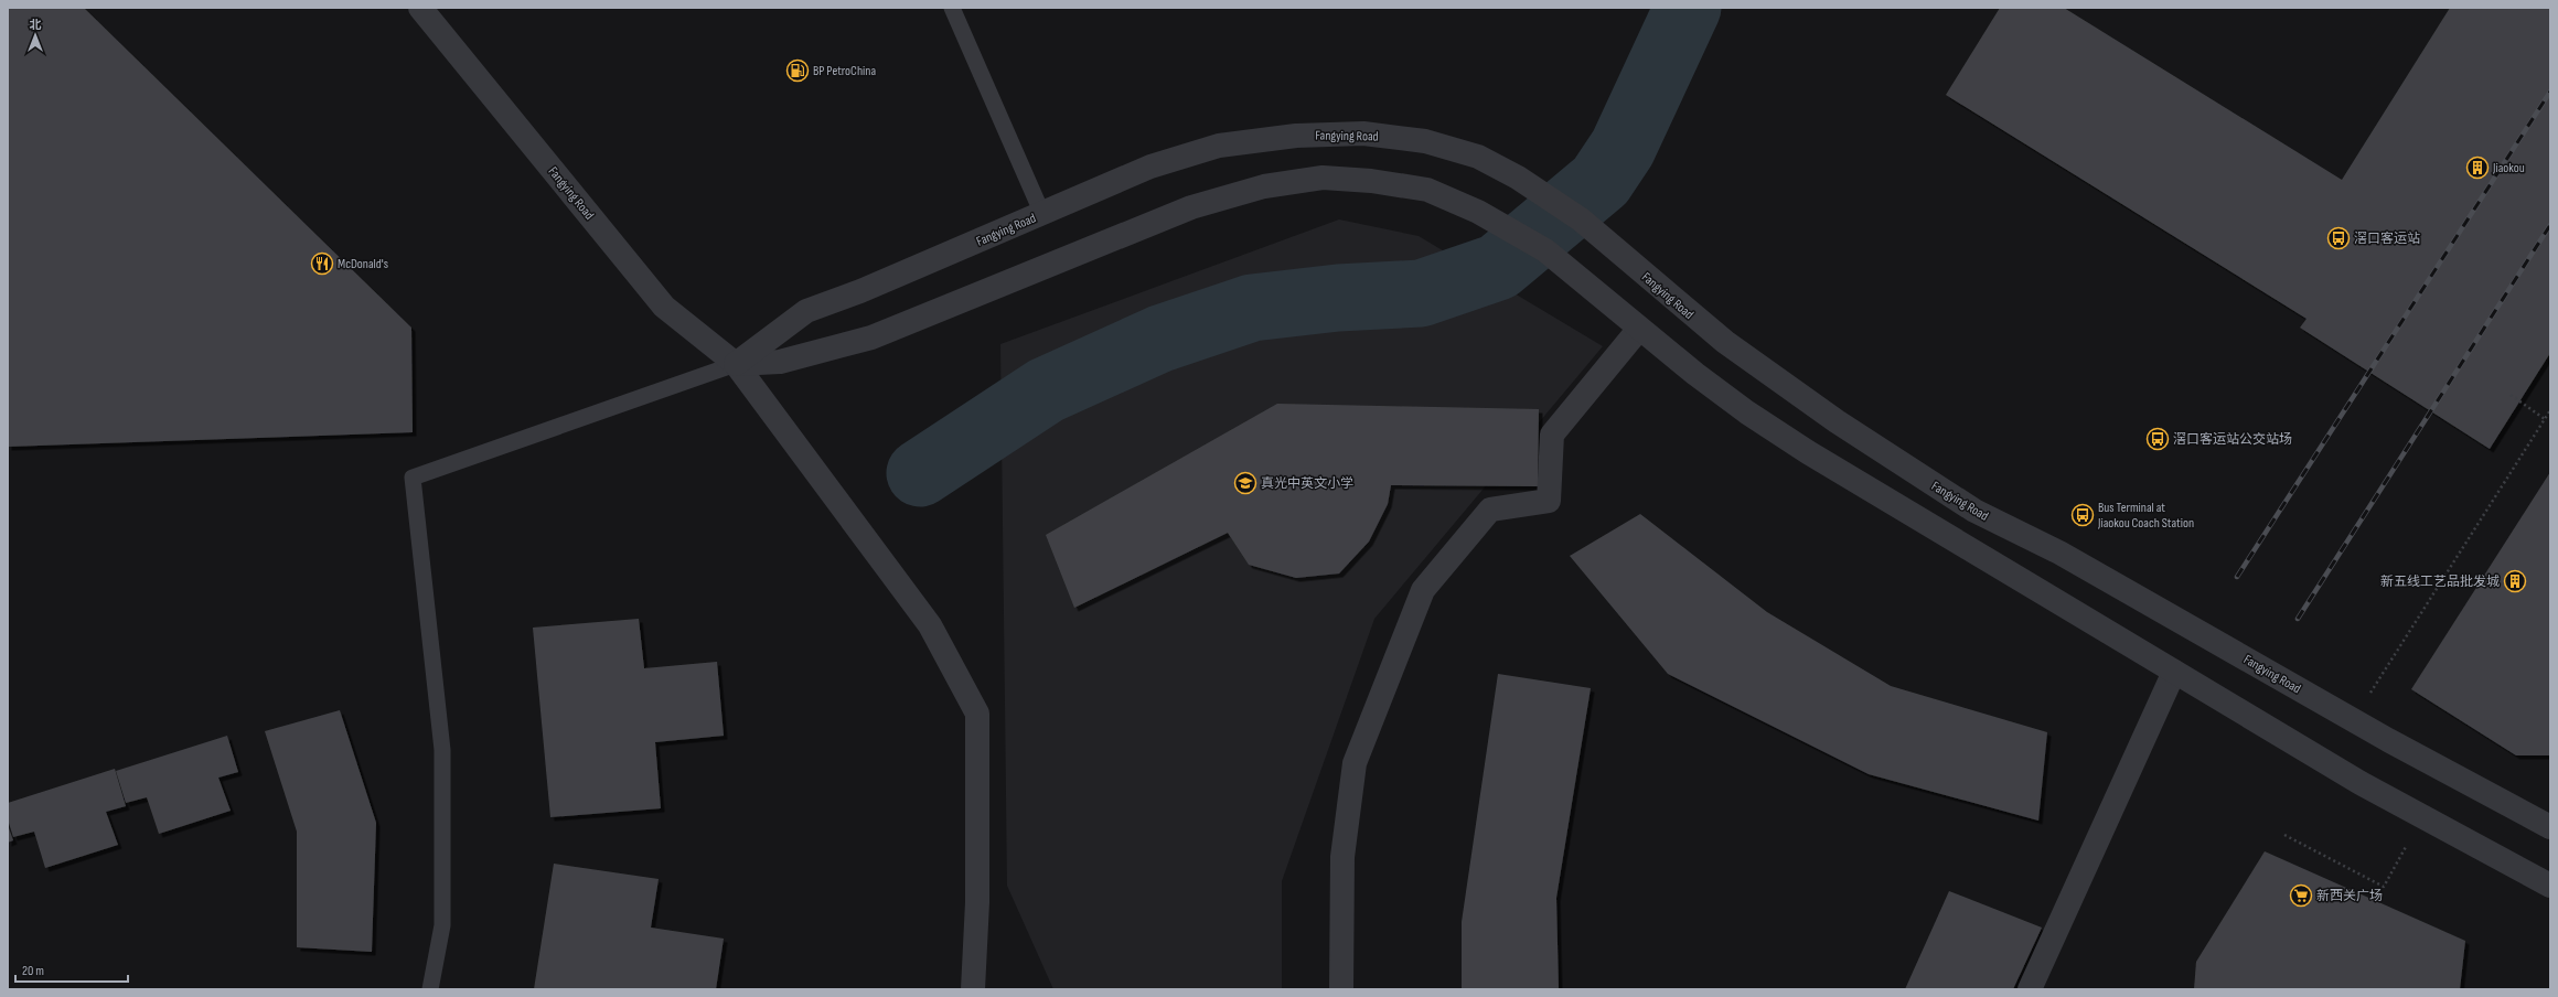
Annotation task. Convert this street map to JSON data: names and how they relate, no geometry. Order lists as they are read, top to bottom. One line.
{"streets":{"street":["Fangying Road"]},"places":{"fuel station":["BP PetroChina"],"building":["Jiaokou","新五线工艺品批发城"],"bus stop":["滘口客运站","滘口客运站公交站场","Bus Terminal at Jiaokou Coach Station"],"restaurant":["McDonald's"],"school or university":["真光中英文小学"],"supermarket":["新西关广场"]},"scale_bar":"20 m","north":"top"}
